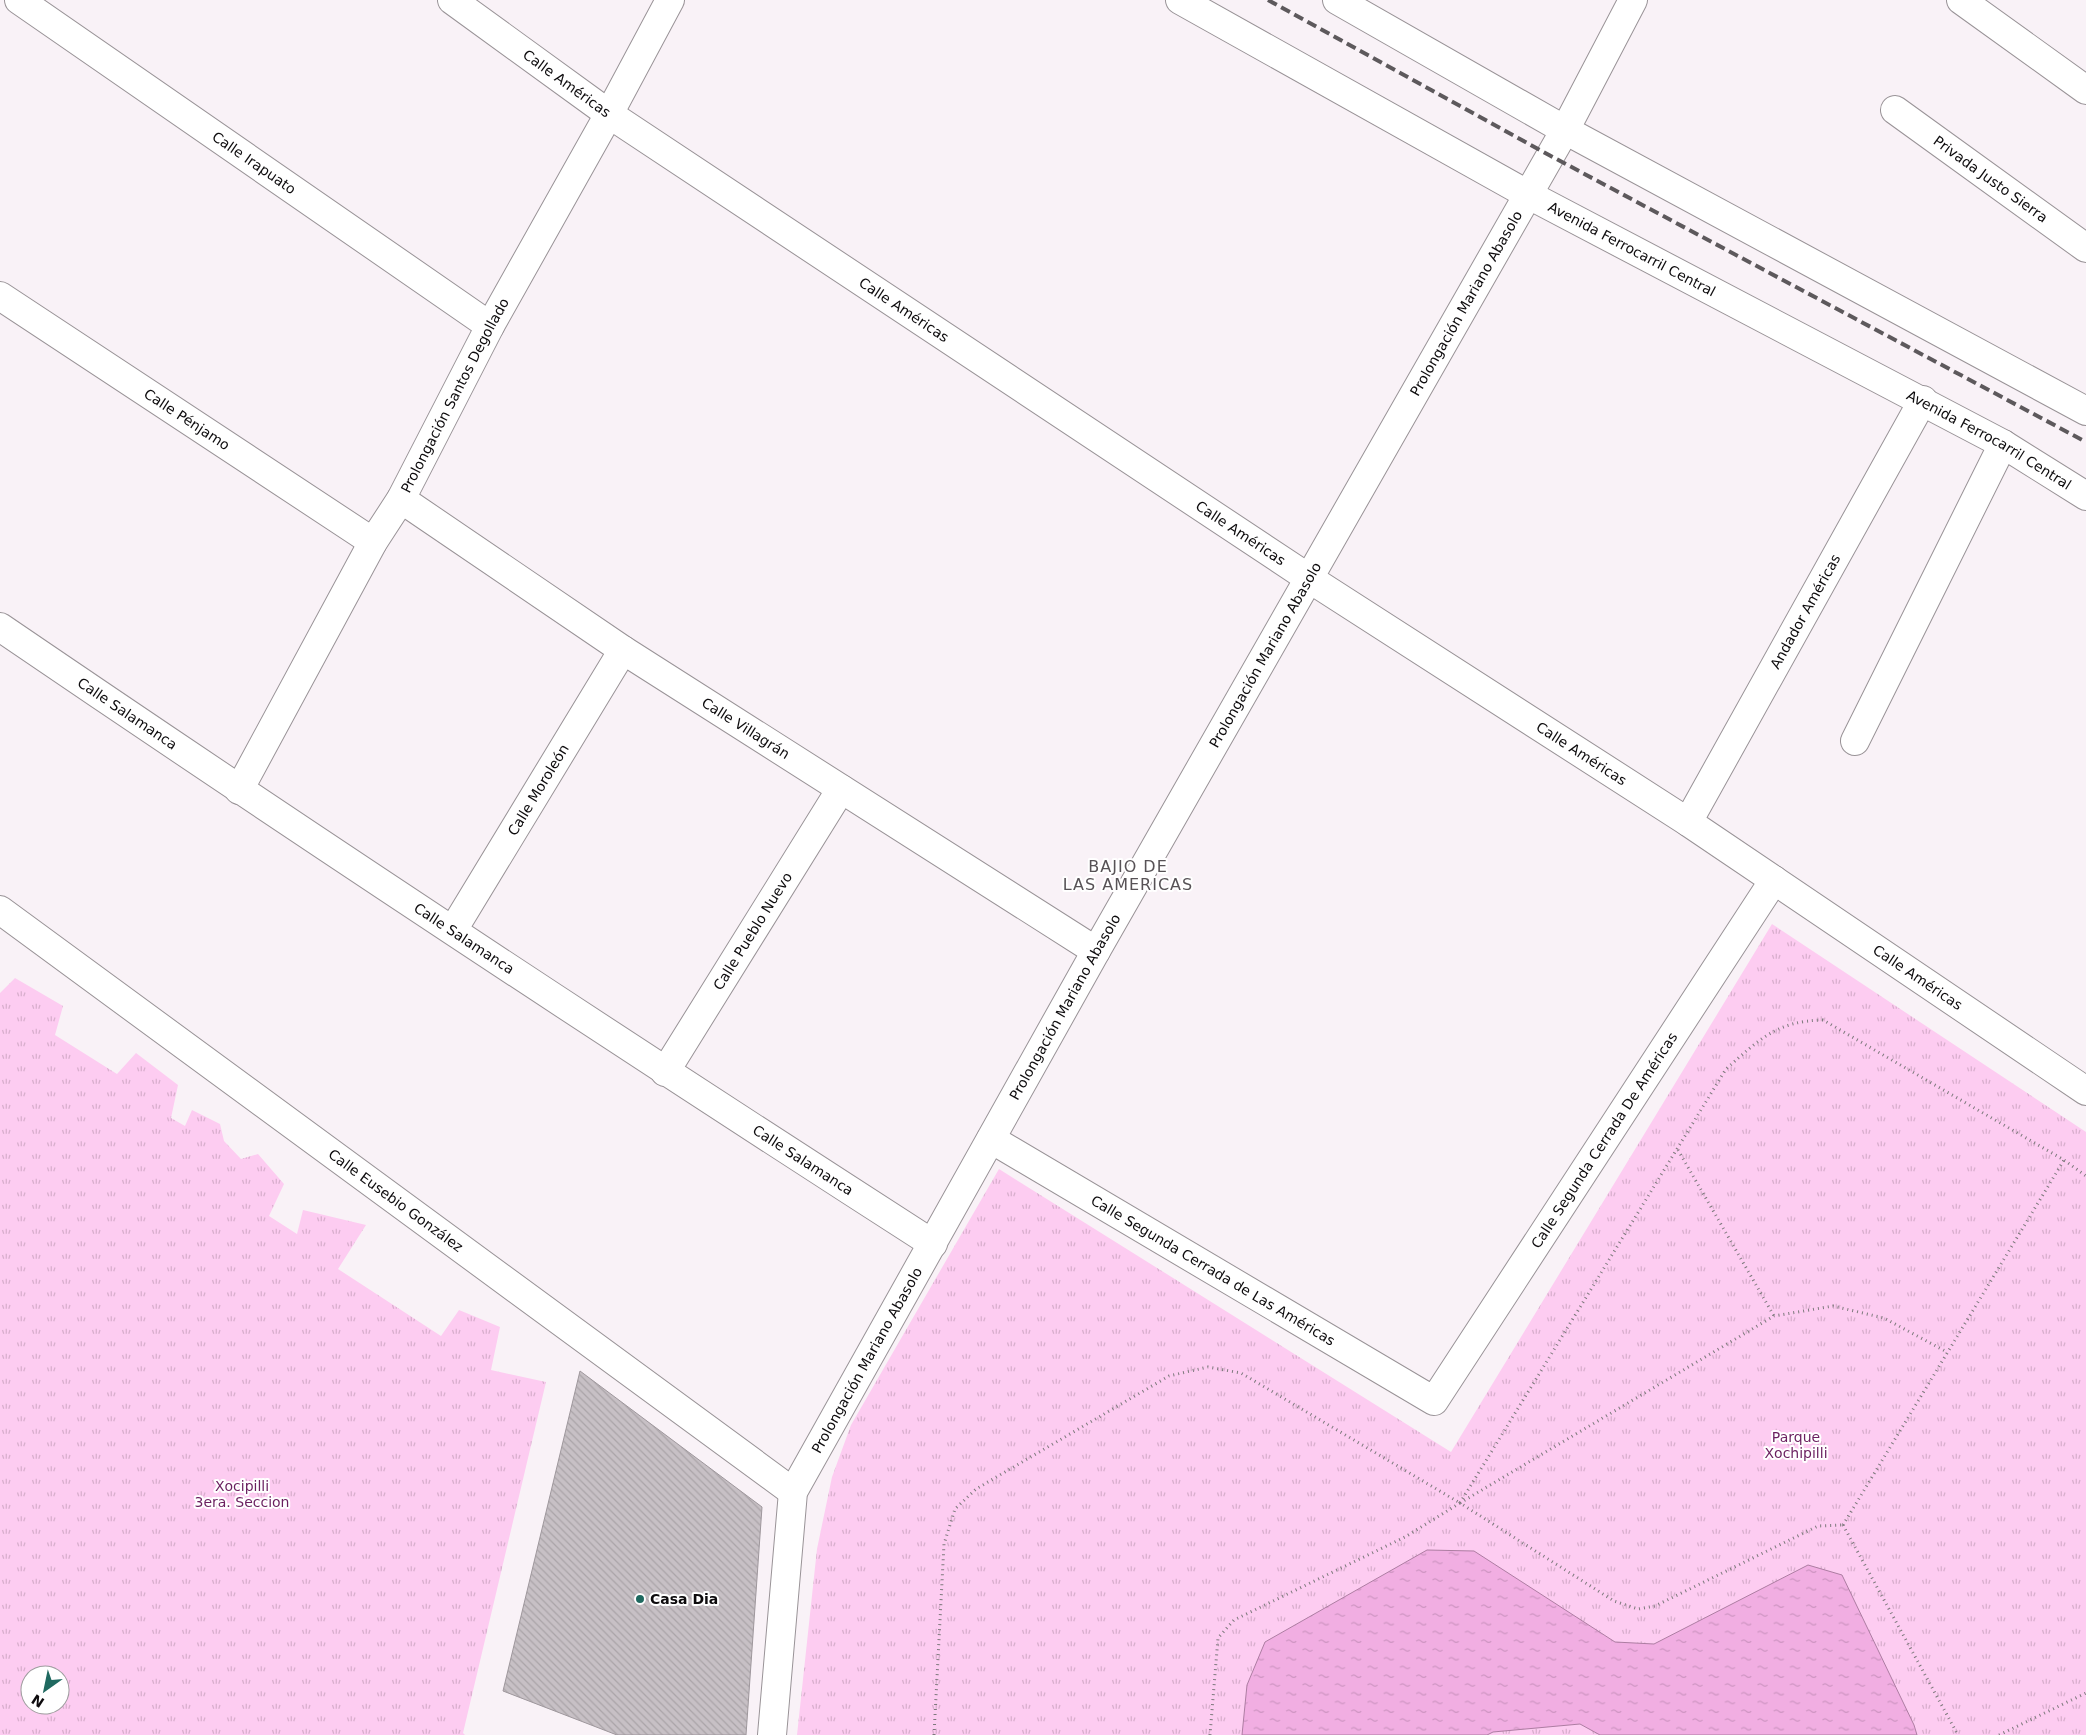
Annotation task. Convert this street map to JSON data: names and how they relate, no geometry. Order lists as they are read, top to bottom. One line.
{"streets":{"street":["Calle Américas","Calle Irapuato","Privada Justo Sierra","Avenida Ferrocarril Central","Prolongación Mariano Abasolo","Prolongación Santos Degollado","Calle Pénjamo","Andador Américas","Calle Salamanca","Calle Villagrán","Calle Moroleón","Calle Pueblo Nuevo","Calle Segunda Cerrada De Américas","Calle Eusebio González","Calle Segunda Cerrada de Las Américas"]},"crossings":[["Calle Américas","Prolongación Mariano Abasolo"],["Calle Américas","Prolongación Santos Degollado"],["Calle Américas","Andador Américas"],["Calle Américas","Calle Segunda Cerrada De Américas"],["Calle Irapuato","Prolongación Santos Degollado"],["Avenida Ferrocarril Central","Prolongación Mariano Abasolo"],["Avenida Ferrocarril Central","Andador Américas"],["Prolongación Mariano Abasolo","Calle Salamanca"],["Prolongación Mariano Abasolo","Calle Villagrán"],["Prolongación Mariano Abasolo","Calle Eusebio González"],["Prolongación Mariano Abasolo","Calle Segunda Cerrada de Las Américas"],["Prolongación Santos Degollado","Calle Pénjamo"],["Prolongación Santos Degollado","Calle Salamanca"],["Prolongación Santos Degollado","Calle Villagrán"],["Calle Salamanca","Calle Moroleón"],["Calle Salamanca","Calle Pueblo Nuevo"],["Calle Villagrán","Calle Moroleón"],["Calle Villagrán","Calle Pueblo Nuevo"],["Calle Segunda Cerrada De Américas","Calle Segunda Cerrada de Las Américas"]],"districts":["BAJIO DE LAS AMERICAS"],"parks":["Parque Xochipilli","Xocipilli 3era. Seccion"],"places":["Casa Dia"],"north":"bottom left"}
